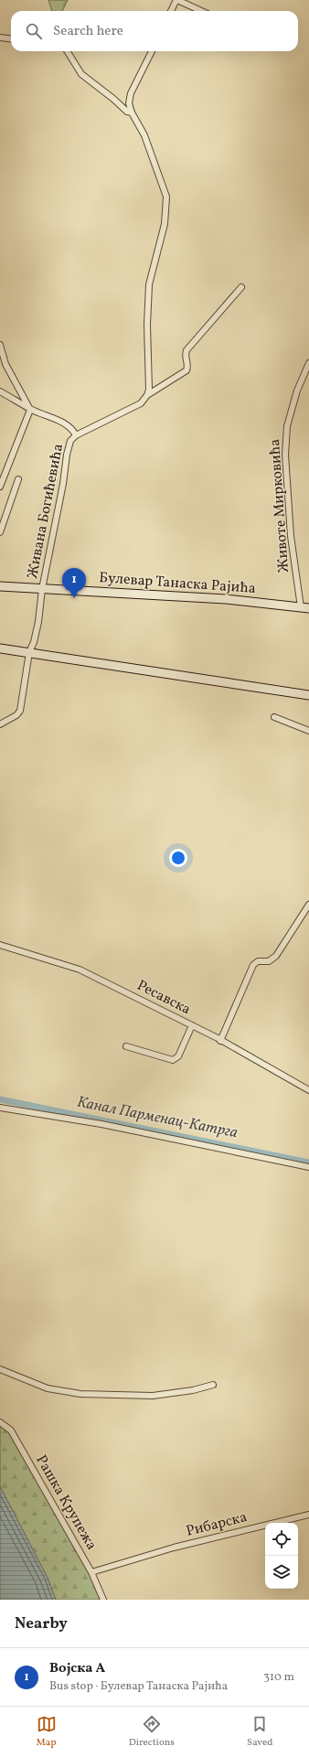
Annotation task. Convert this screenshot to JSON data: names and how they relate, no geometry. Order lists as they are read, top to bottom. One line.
{"streets":{"street":["Животе Мирковића","Живана Богићевића","Булевар Танаска Рајића","Ресавска","Рашка Крупежа","Рибарска"]},"crossings":[["Животе Мирковића","Булевар Танаска Рајића"],["Живана Богићевића","Булевар Танаска Рајића"],["Рашка Крупежа","Рибарска"]],"water":["Канал Парменац-Катрга"],"page":{"search":"Search here","pins":"1","heading":"Nearby","list":[{"mark":"1","name":"Војска А","note":"Bus stop · Булевар Танаска Рајића","value":"310 m"}],"nav":["Map","Directions","Saved"]}}
